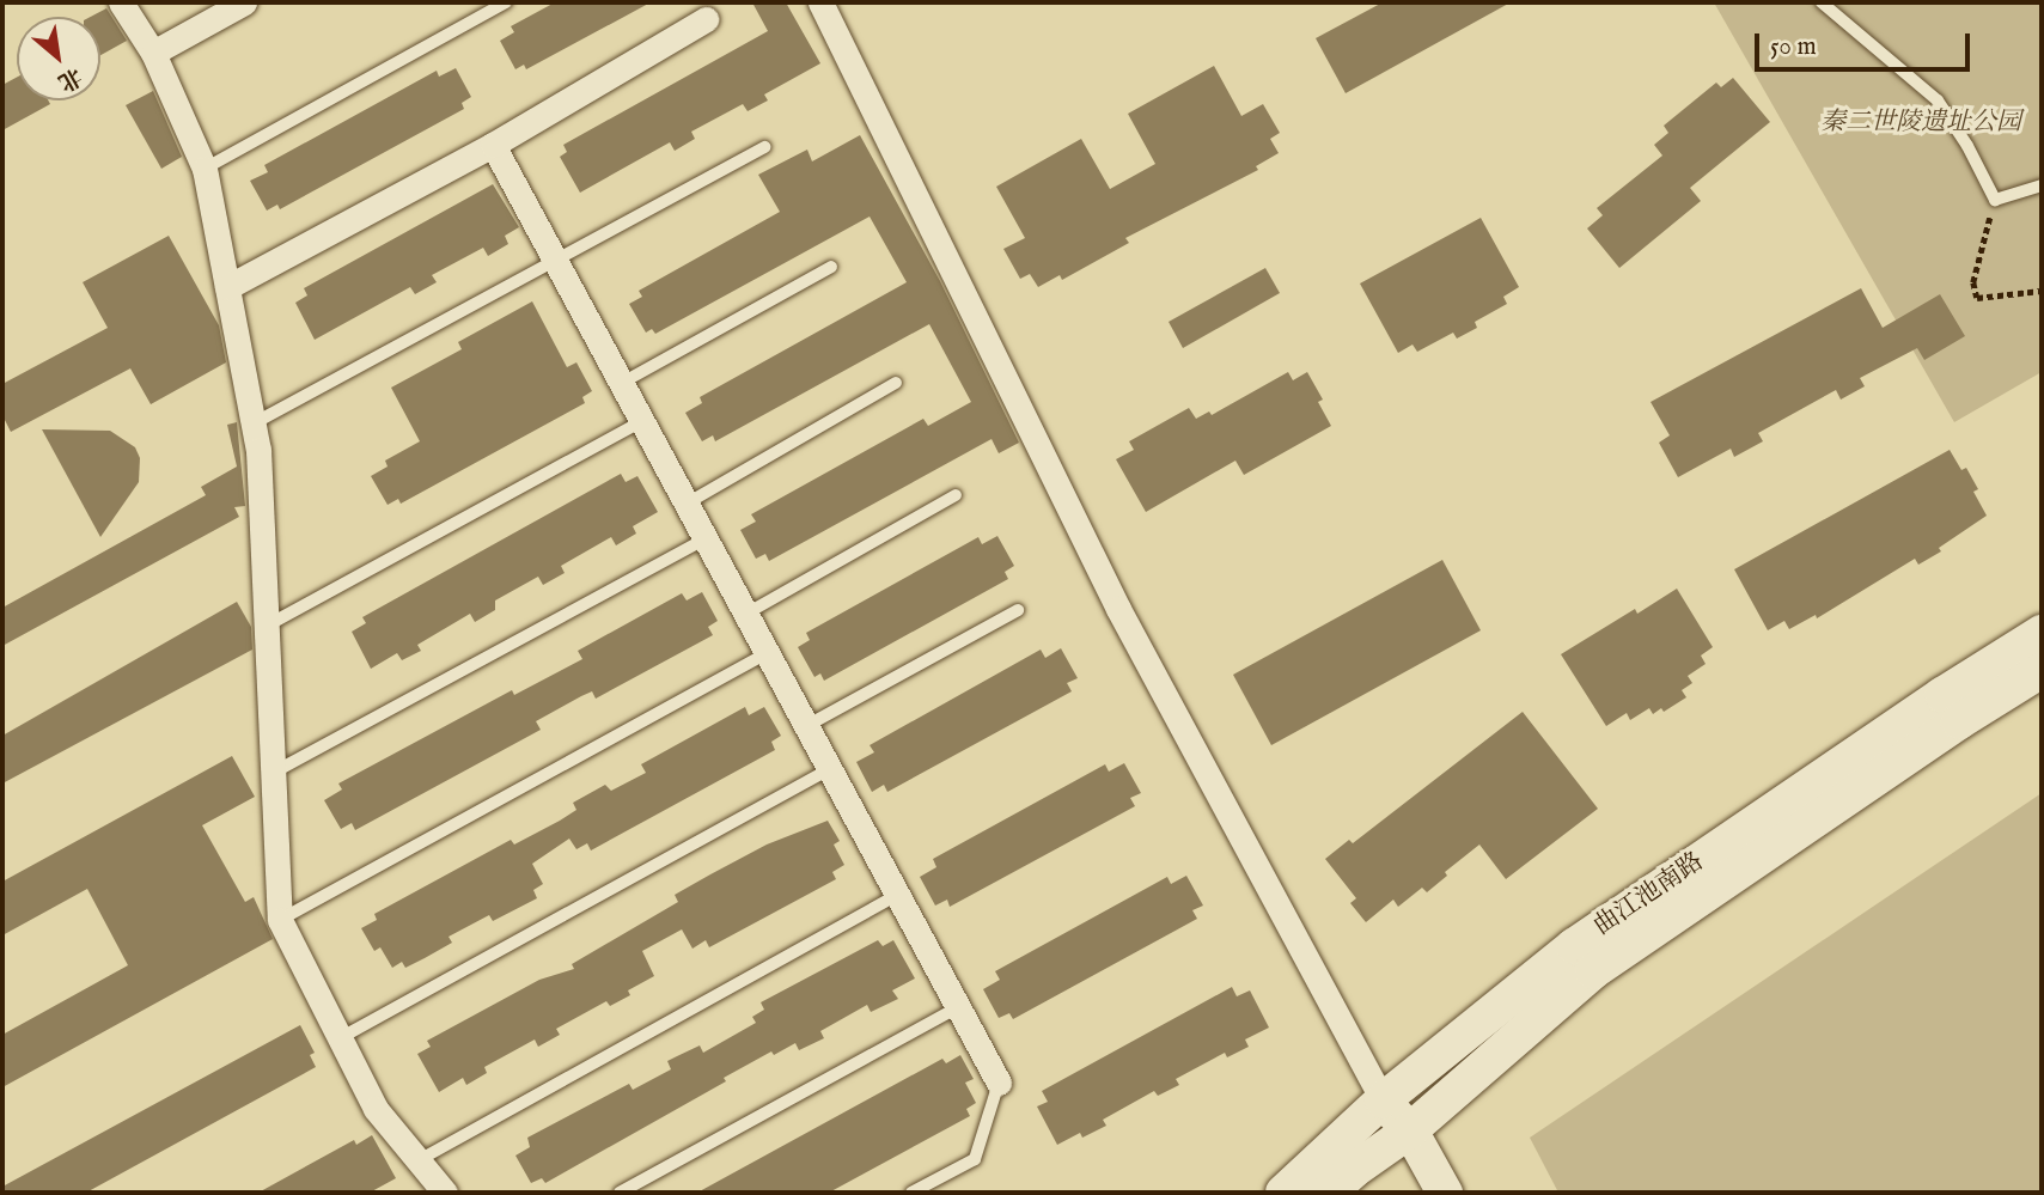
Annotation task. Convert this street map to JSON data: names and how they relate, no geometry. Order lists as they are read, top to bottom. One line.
{"streets":{"main road":["曲江池南路"]},"parks":["秦二世陵遗址公园"],"scale_bar":"50 m","north":"bottom right"}
